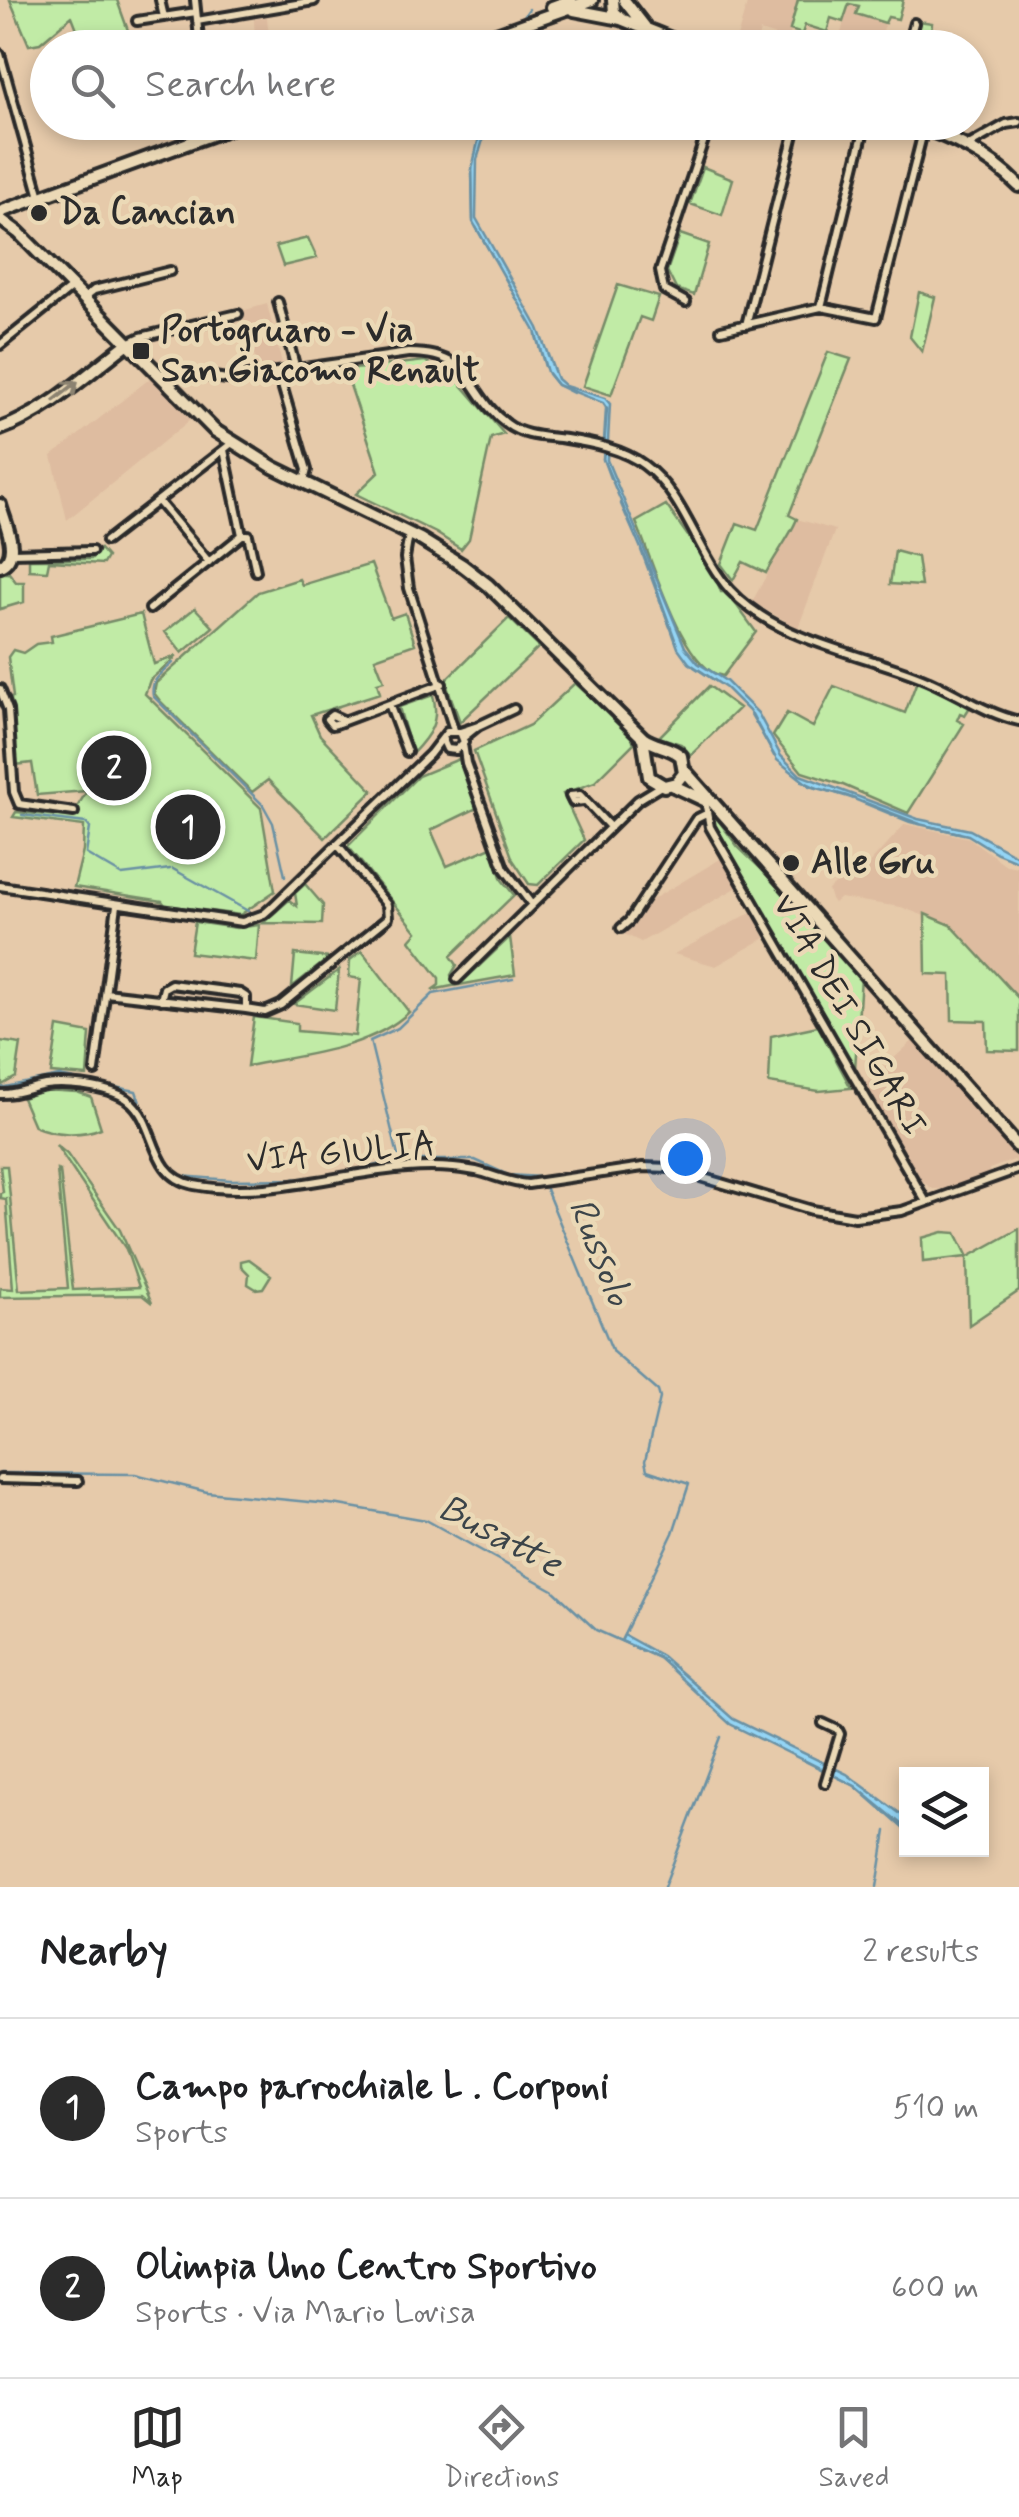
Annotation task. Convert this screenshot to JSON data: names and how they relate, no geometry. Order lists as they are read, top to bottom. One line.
{"streets":{"street":["VIA DEI SIGARI","VIA GIULIA"]},"crossings":[["VIA DEI SIGARI","VIA GIULIA"]],"water":["Russolo","Busatte"],"places":{"other":["Da Cancian","Alle Gru"],"transit":["Portogruaro - Via San Giacomo Renault"]},"page":{"search":"Search here","pins":["2","1"],"heading":["Nearby","2 results"],"list":[{"mark":"1","name":"Campo parrochiale L . Corponi","note":"Sports","value":"510 m"},{"mark":"2","name":"Olimpia Uno Centro Sportivo","note":"Sports · Via Mario Lovisa","value":"600 m"}],"nav":["Map","Directions","Saved"]}}
